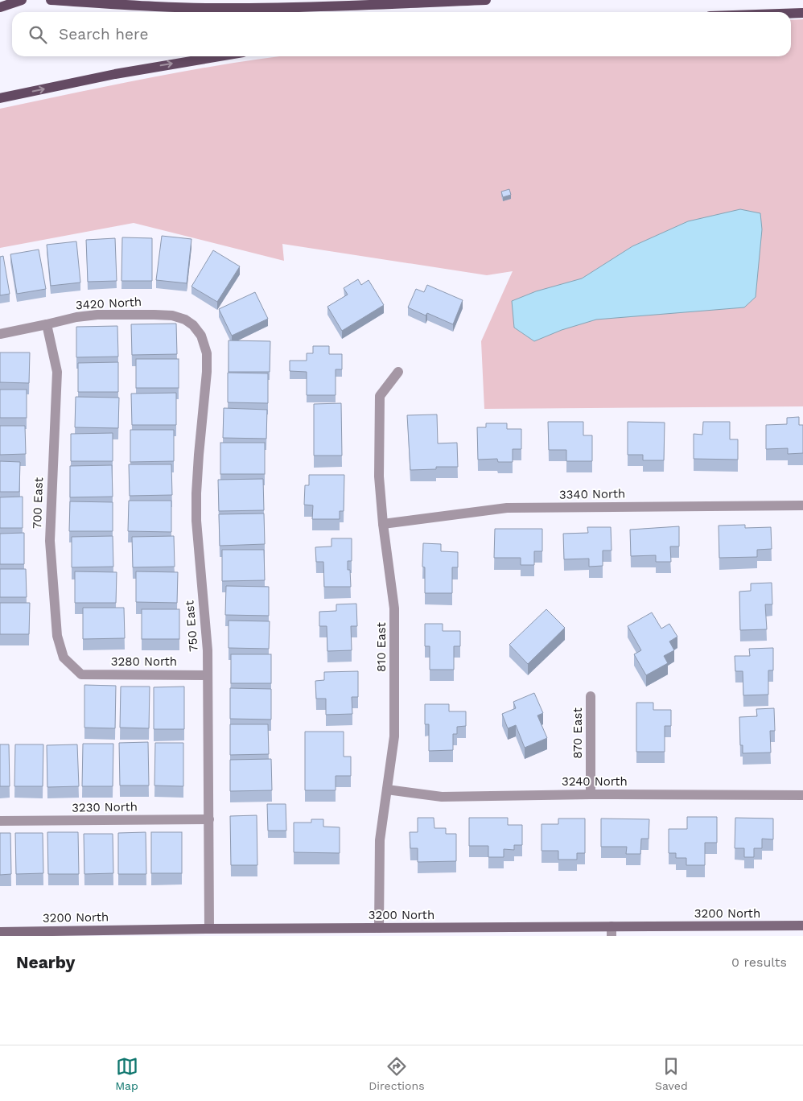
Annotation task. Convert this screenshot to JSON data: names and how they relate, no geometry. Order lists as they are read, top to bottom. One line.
{"streets":{"street":["3420 North","3340 North","700 East","750 East","810 East","3280 North","870 East","3240 North","3230 North","3200 North"]},"crossings":[["3420 North","700 East"],["3420 North","750 East"],["3340 North","810 East"],["700 East","3280 North"],["750 East","3280 North"],["750 East","3230 North"],["750 East","3200 North"],["810 East","3240 North"],["810 East","3200 North"],["870 East","3240 North"]],"page":{"search":"Search here","heading":["Nearby","0 results"],"nav":["Map","Directions","Saved"]}}
